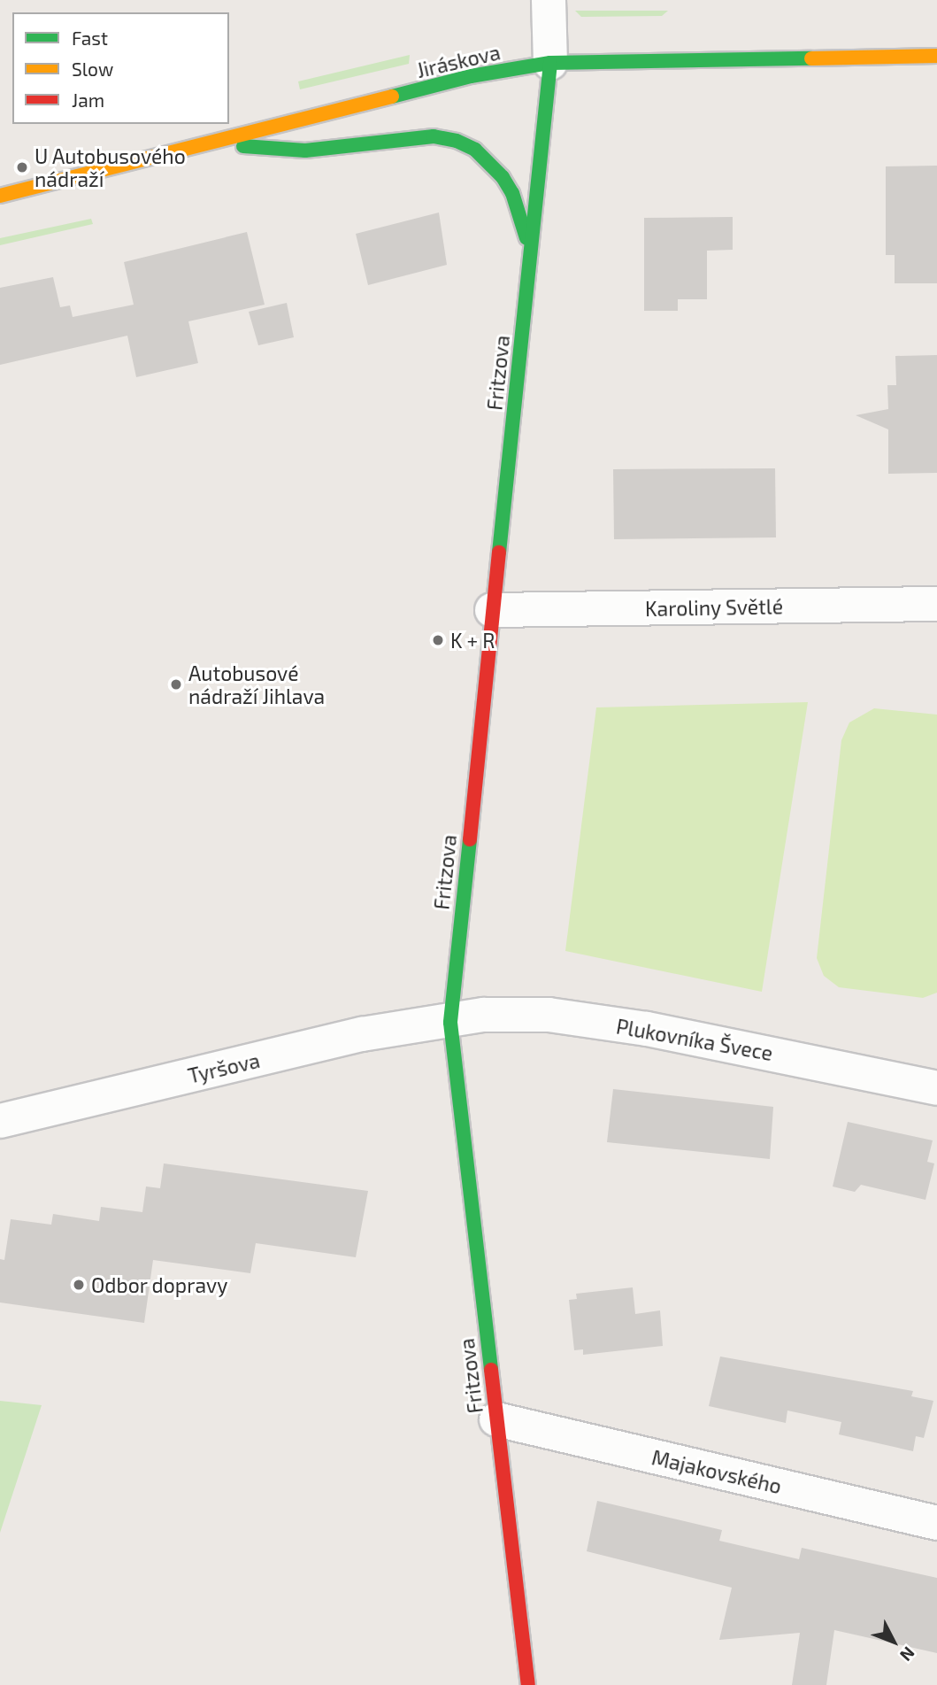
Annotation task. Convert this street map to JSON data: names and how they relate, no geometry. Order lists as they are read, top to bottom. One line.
{"streets":{"street":["Jiráskova","Fritzova","Karoliny Světlé","Plukovníka Švece","Tyršova","Majakovského"]},"crossings":[["Jiráskova","Fritzova"],["Fritzova","Karoliny Světlé"],["Fritzova","Plukovníka Švece"],["Fritzova","Tyršova"],["Fritzova","Majakovského"],["Plukovníka Švece","Tyršova"]],"places":["U Autobusového nádraží","K + R","Autobusové nádraží Jihlava","Odbor dopravy"],"legend":["Fast","Slow","Jam"],"north":"bottom right"}
